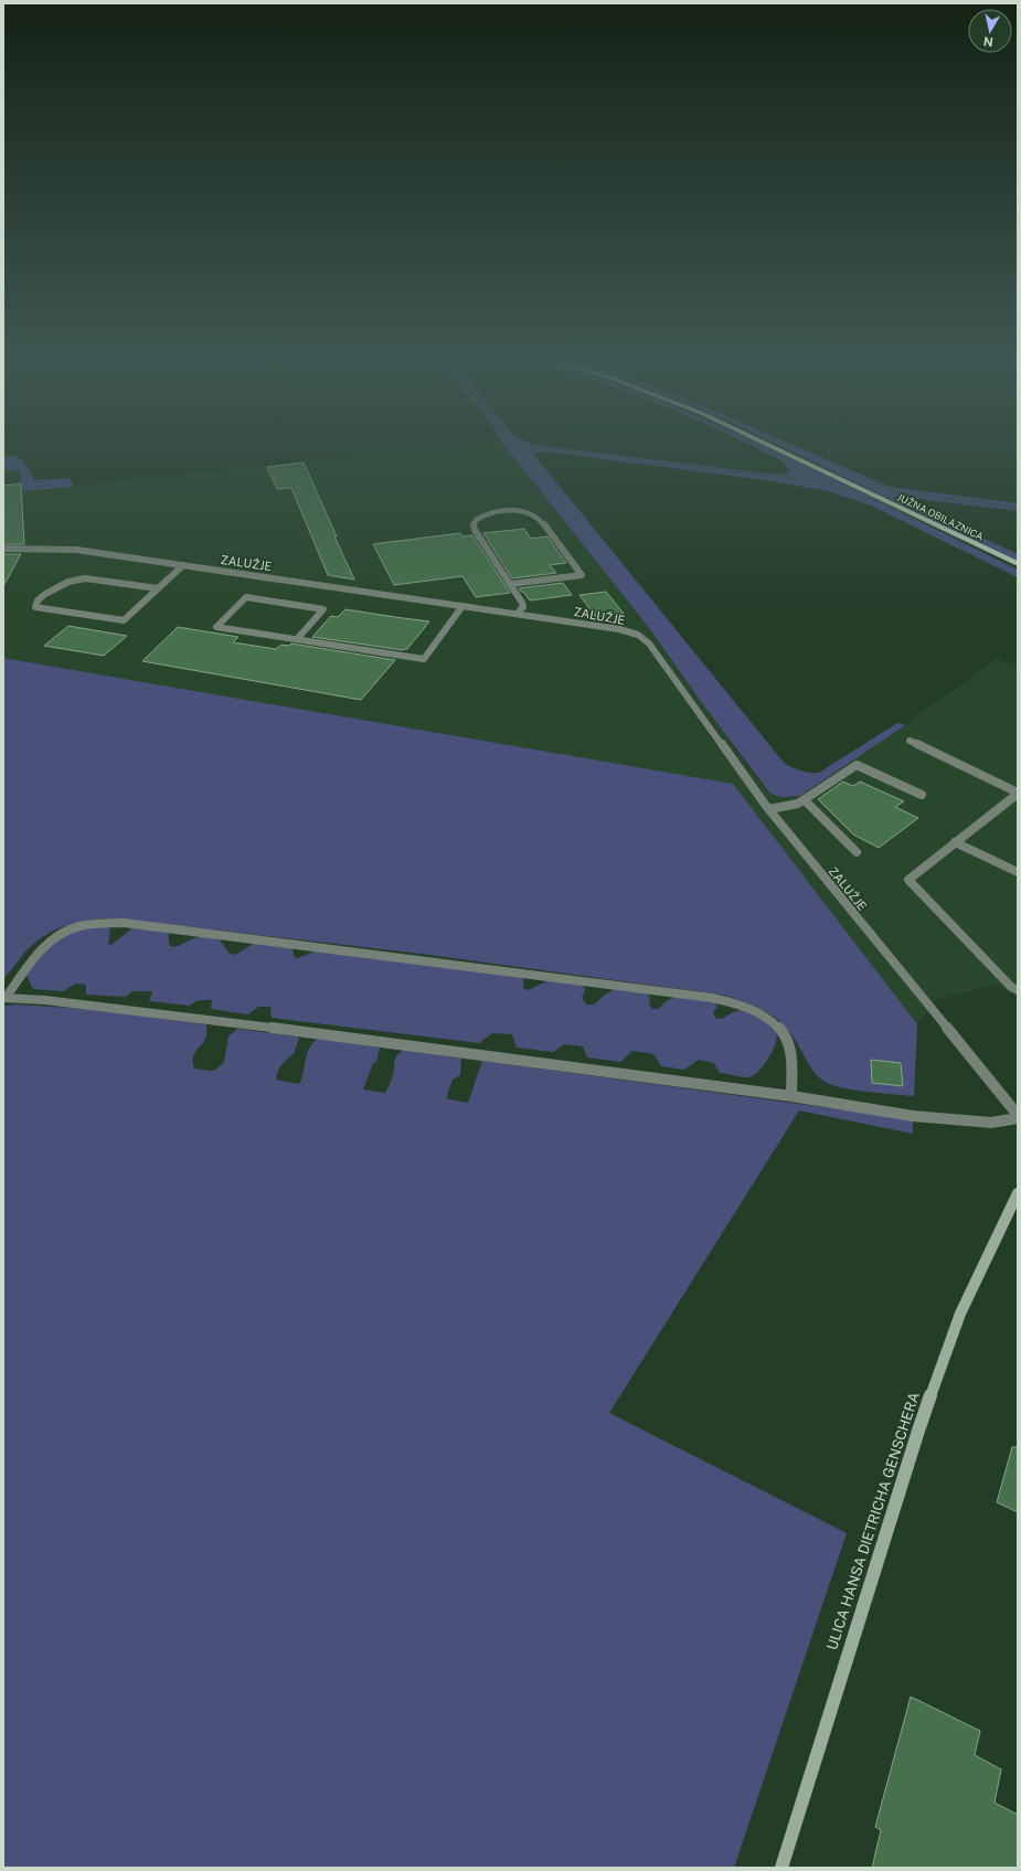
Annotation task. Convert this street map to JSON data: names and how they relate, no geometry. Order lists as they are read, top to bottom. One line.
{"streets":{"main road":["JUŽNA OBILAZNICA","ULICA HANSA DIETRICHA GENSCHERA"],"street":["ZALUŽJE"]},"north":"bottom"}
